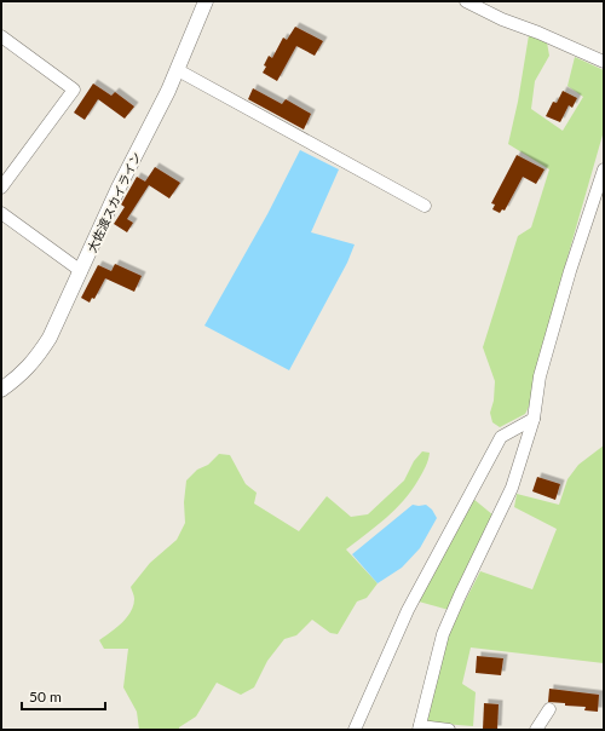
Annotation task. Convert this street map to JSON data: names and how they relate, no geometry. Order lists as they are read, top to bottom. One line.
{"streets":{"street":["大佐渡スカイライン"]},"scale_bar":"50 m"}
